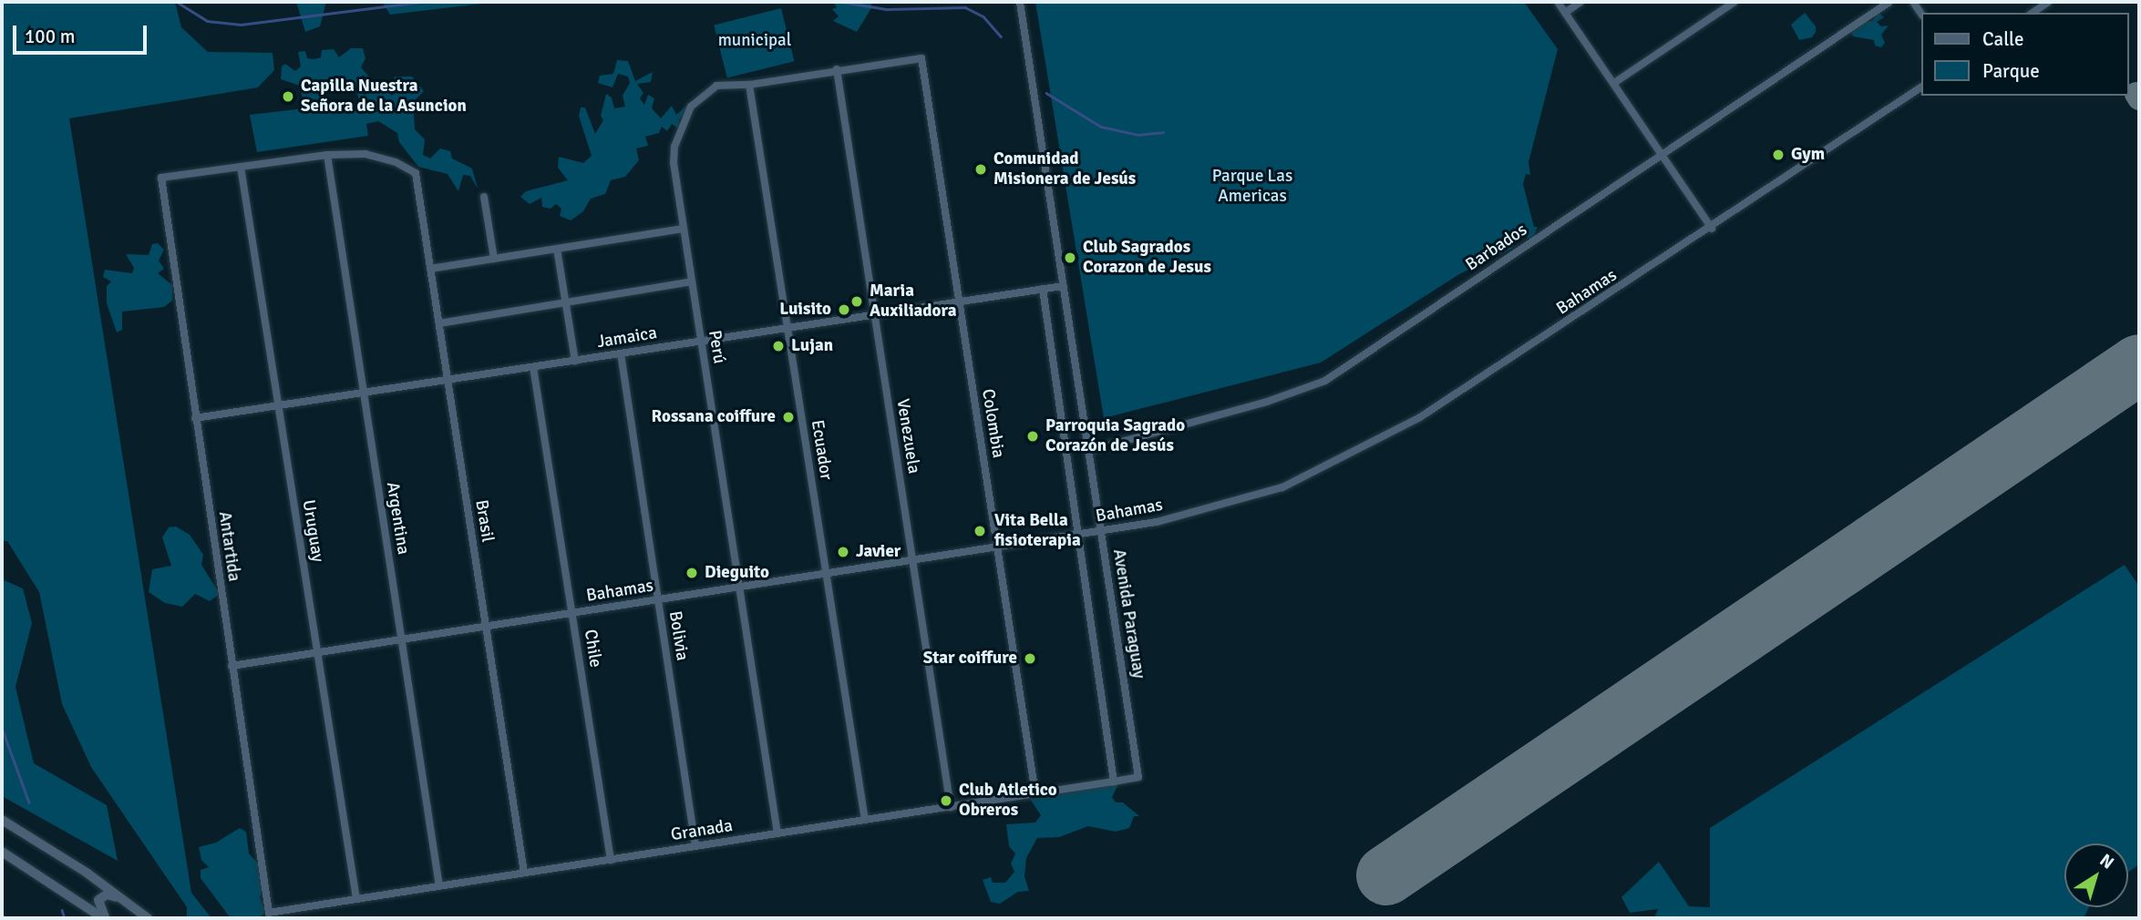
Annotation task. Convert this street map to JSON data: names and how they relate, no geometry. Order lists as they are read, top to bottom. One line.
{"streets":{"street":["Barbados","Bahamas","Jamaica","Perú","Colombia","Venezuela","Ecuador","Argentina","Brasil","Uruguay","Antartida","Avenida Paraguay","Bolivia","Chile","Granada"]},"crossings":[["Barbados","Avenida Paraguay"],["Bahamas","Perú"],["Bahamas","Colombia"],["Bahamas","Venezuela"],["Bahamas","Ecuador"],["Bahamas","Argentina"],["Bahamas","Brasil"],["Bahamas","Uruguay"],["Bahamas","Antartida"],["Bahamas","Avenida Paraguay"],["Bahamas","Bolivia"],["Bahamas","Chile"],["Jamaica","Perú"],["Jamaica","Colombia"],["Jamaica","Venezuela"],["Jamaica","Ecuador"],["Jamaica","Argentina"],["Jamaica","Brasil"],["Jamaica","Uruguay"],["Jamaica","Antartida"],["Jamaica","Avenida Paraguay"],["Jamaica","Bolivia"],["Jamaica","Chile"],["Perú","Colombia"],["Perú","Venezuela"],["Perú","Ecuador"],["Perú","Granada"],["Colombia","Granada"],["Venezuela","Granada"],["Ecuador","Granada"],["Argentina","Brasil"],["Argentina","Granada"],["Brasil","Granada"],["Uruguay","Antartida"],["Uruguay","Granada"],["Antartida","Granada"],["Avenida Paraguay","Granada"],["Bolivia","Granada"],["Chile","Granada"]],"parks":["municipal","Parque Las Americas"],"places":["Capilla Nuestra Señora de la Asuncion","Gym","Comunidad Misionera de Jesús","Club Sagrados Corazon de Jesus","Maria Auxiliadora","Luisito","Lujan","Rossana coiffure","Parroquia Sagrado Corazón de Jesús","Vita Bella fisioterapia","Javier","Dieguito","Star coiffure","Club Atletico Obreros"],"legend":["Calle","Parque"],"scale_bar":"100 m","north":"top right"}
